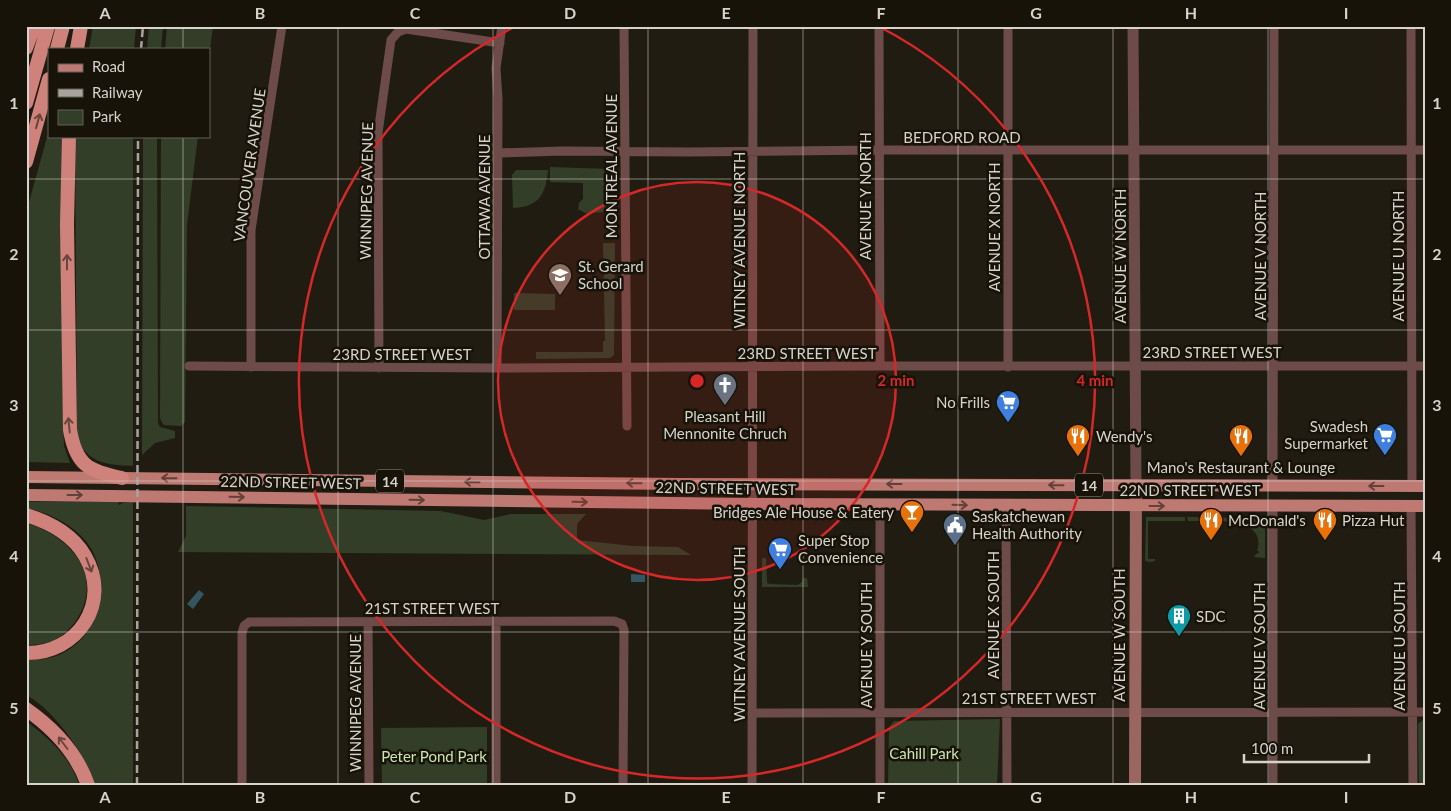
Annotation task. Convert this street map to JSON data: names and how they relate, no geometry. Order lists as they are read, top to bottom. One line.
{"streets":{"main road":["14","22ND STREET WEST","AVENUE W SOUTH"],"street":["BEDFORD ROAD","VANCOUVER AVENUE","MONTREAL AVENUE","WINNIPEG AVENUE","AVENUE Y NORTH","OTTAWA AVENUE","AVENUE X NORTH","WITNEY AVENUE NORTH","AVENUE W NORTH","AVENUE V NORTH","AVENUE U NORTH","23RD STREET WEST","21ST STREET WEST","AVENUE X SOUTH","WITNEY AVENUE SOUTH","AVENUE Y SOUTH","AVENUE V SOUTH","AVENUE U SOUTH"]},"crossings":[["BEDFORD ROAD","MONTREAL AVENUE"],["BEDFORD ROAD","AVENUE Y NORTH"],["BEDFORD ROAD","OTTAWA AVENUE"],["BEDFORD ROAD","AVENUE X NORTH"],["BEDFORD ROAD","WITNEY AVENUE NORTH"],["BEDFORD ROAD","AVENUE W NORTH"],["BEDFORD ROAD","AVENUE V NORTH"],["BEDFORD ROAD","AVENUE U NORTH"],["VANCOUVER AVENUE","23RD STREET WEST"],["MONTREAL AVENUE","23RD STREET WEST"],["WINNIPEG AVENUE","OTTAWA AVENUE"],["WINNIPEG AVENUE","23RD STREET WEST"],["WINNIPEG AVENUE","21ST STREET WEST"],["AVENUE Y NORTH","23RD STREET WEST"],["OTTAWA AVENUE","23RD STREET WEST"],["AVENUE X NORTH","23RD STREET WEST"],["WITNEY AVENUE NORTH","23RD STREET WEST"],["WITNEY AVENUE NORTH","22ND STREET WEST"],["WITNEY AVENUE NORTH","WITNEY AVENUE SOUTH"],["AVENUE W NORTH","23RD STREET WEST"],["AVENUE W NORTH","22ND STREET WEST"],["AVENUE W NORTH","AVENUE W SOUTH"],["AVENUE V NORTH","23RD STREET WEST"],["AVENUE V NORTH","22ND STREET WEST"],["AVENUE U NORTH","23RD STREET WEST"],["AVENUE U NORTH","22ND STREET WEST"],["22ND STREET WEST","AVENUE X SOUTH"],["22ND STREET WEST","WITNEY AVENUE SOUTH"],["22ND STREET WEST","AVENUE W SOUTH"],["22ND STREET WEST","AVENUE Y SOUTH"],["22ND STREET WEST","AVENUE V SOUTH"],["22ND STREET WEST","AVENUE U SOUTH"],["21ST STREET WEST","AVENUE X SOUTH"],["21ST STREET WEST","WITNEY AVENUE SOUTH"],["21ST STREET WEST","AVENUE W SOUTH"],["21ST STREET WEST","AVENUE Y SOUTH"],["21ST STREET WEST","AVENUE V SOUTH"],["21ST STREET WEST","AVENUE U SOUTH"]],"parks":["Cahill Park","Peter Pond Park"],"places":{"school or university":["St. Gerard School"],"church":["Pleasant Hill Mennonite Chruch"],"supermarket":["No Frills","Swadesh Supermarket","Super Stop Convenience"],"restaurant":["Wendy's","Mano's Restaurant & Lounge","McDonald's","Pizza Hut"],"bar":["Bridges Ale House & Eatery"],"public building":["Saskatchewan Health Authority"],"building":["SDC"]},"legend":["Road","Railway","Park"],"scale_bar":"100 m","grid":{"columns":["A","B","C","D","E","F","G","H","I"],"rows":["1","2","3","4","5"]},"rings":["2 min","4 min"]}
